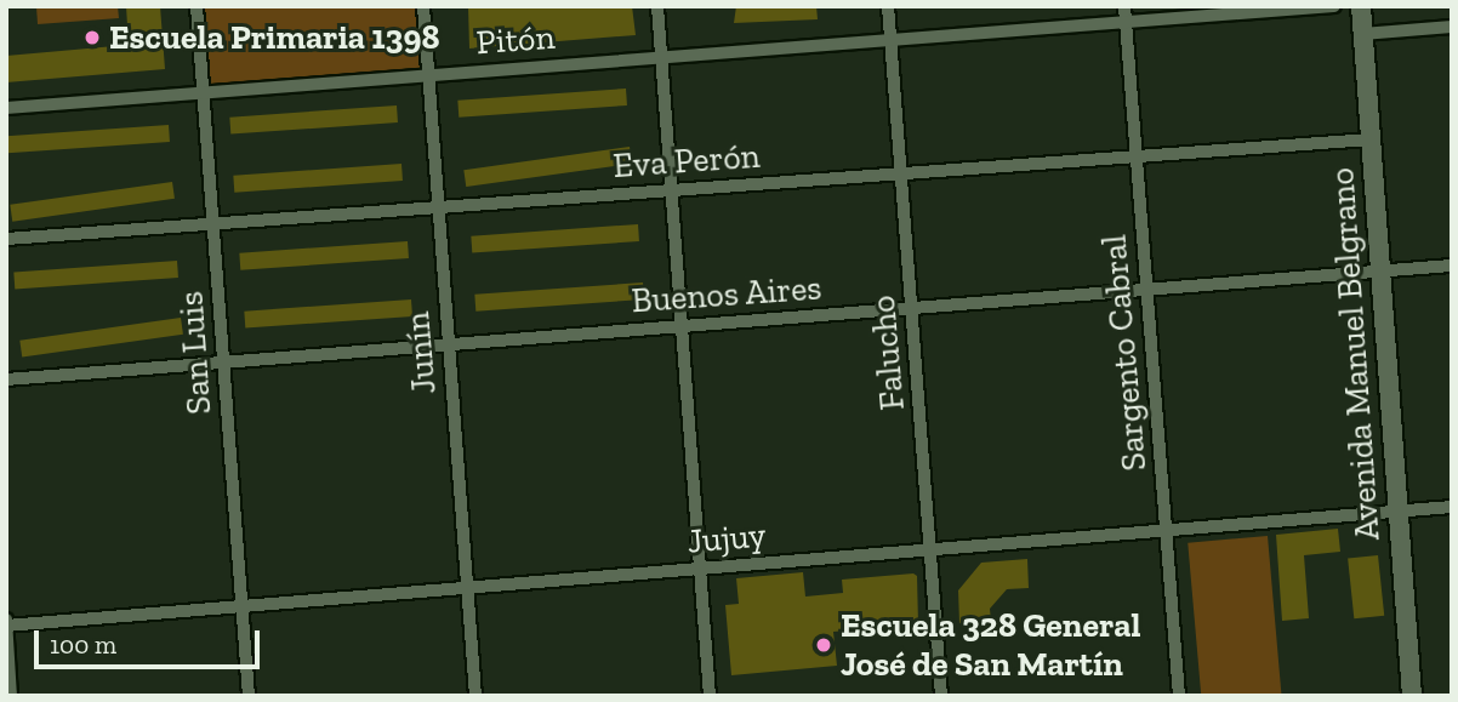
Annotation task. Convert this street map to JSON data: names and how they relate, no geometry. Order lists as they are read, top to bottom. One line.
{"streets":{"main road":["Avenida Manuel Belgrano"],"street":["Pitón","Eva Perón","Buenos Aires","San Luis","Junín","Falucho","Sargento Cabral","Jujuy"]},"crossings":[["Pitón","San Luis"],["Pitón","Junín"],["Pitón","Falucho"],["Pitón","Sargento Cabral"],["Eva Perón","San Luis"],["Eva Perón","Junín"],["Eva Perón","Falucho"],["Eva Perón","Sargento Cabral"],["Eva Perón","Avenida Manuel Belgrano"],["Buenos Aires","San Luis"],["Buenos Aires","Junín"],["Buenos Aires","Falucho"],["Buenos Aires","Sargento Cabral"],["Buenos Aires","Avenida Manuel Belgrano"],["San Luis","Jujuy"],["Junín","Jujuy"],["Falucho","Jujuy"],["Sargento Cabral","Jujuy"],["Avenida Manuel Belgrano","Jujuy"]],"places":["Escuela Primaria 1398","Escuela 328 General José de San Martín"],"scale_bar":"100 m"}
